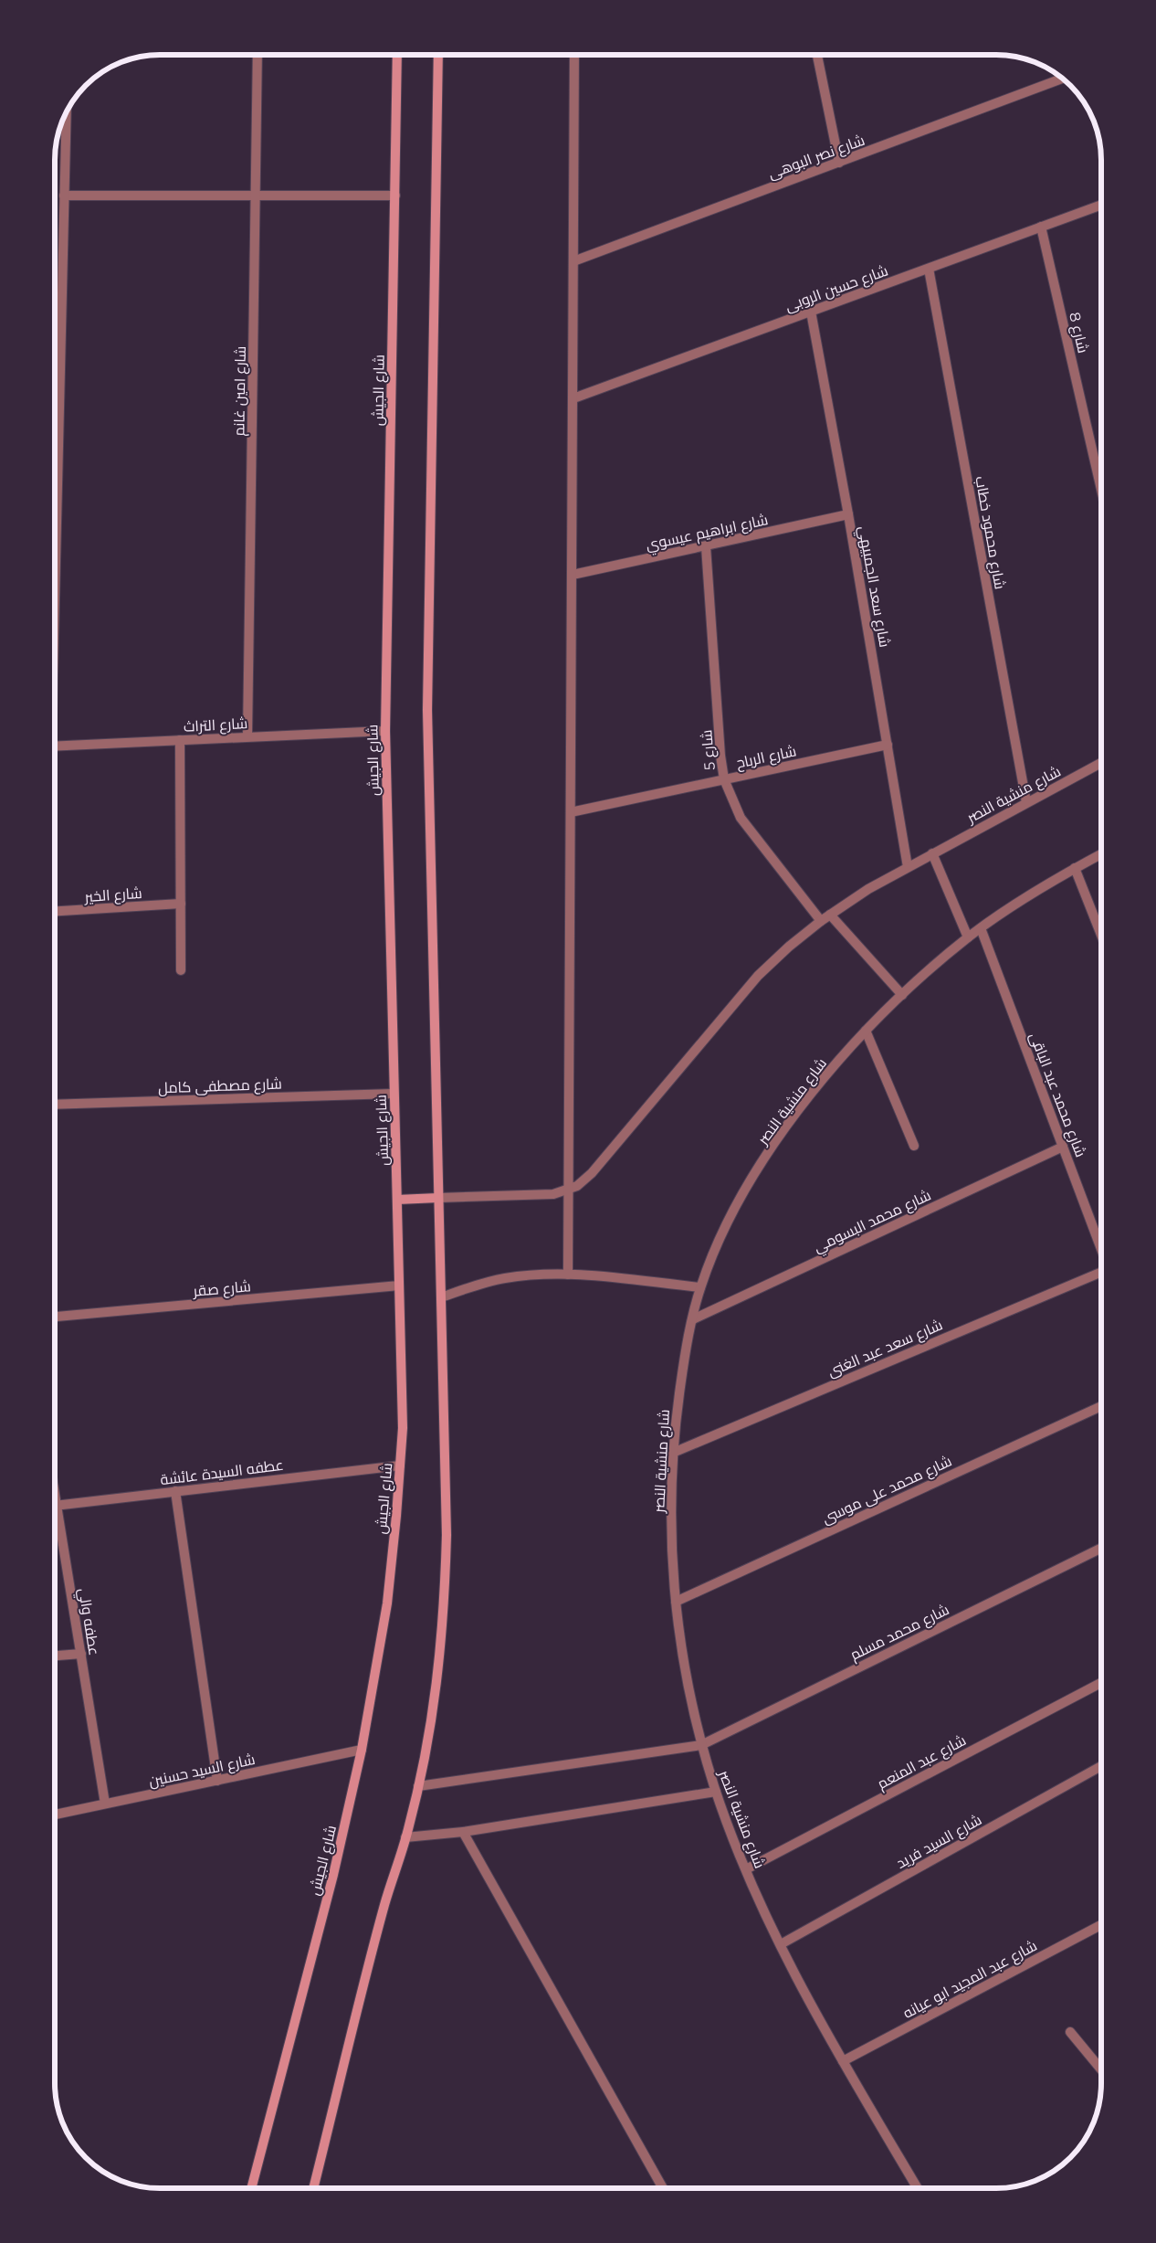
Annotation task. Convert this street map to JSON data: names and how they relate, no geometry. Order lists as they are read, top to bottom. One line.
{"streets":{"main road":["شارع الجيش"],"street":["شارع نصر البوهى","شارع حسين الروبى","شارع 8","شارع امين غانم","شارع ابراهيم عيسوي","شارع محمود خطاب","شارع سعد الجمبيهي","شارع التراث","شارع 5","شارع الرباح","شارع منشية النصر","شارع الخير","شارع مصطفى كامل","شارع محمد عبد الباقى","شارع محمد البسومي","شارع صقر","شارع سعد عبد الغنى","عطفه السيدة عائشة","شارع محمد على موسى","عطفه والي","شارع محمد مسلم","شارع عبد المنعم","شارع السيد حسنين","شارع السيد فريد","شارع عبد المجيد ابو عيانه"]},"crossings":[["شارع حسين الروبى","شارع 8"],["شارع حسين الروبى","شارع محمود خطاب"],["شارع حسين الروبى","شارع سعد الجمبيهي"],["شارع الجيش","شارع التراث"],["شارع الجيش","شارع مصطفى كامل"],["شارع الجيش","شارع صقر"],["شارع الجيش","عطفه السيدة عائشة"],["شارع الجيش","شارع السيد حسنين"],["شارع امين غانم","شارع التراث"],["شارع ابراهيم عيسوي","شارع سعد الجمبيهي"],["شارع ابراهيم عيسوي","شارع 5"],["شارع محمود خطاب","شارع منشية النصر"],["شارع سعد الجمبيهي","شارع الرباح"],["شارع سعد الجمبيهي","شارع منشية النصر"],["شارع 5","شارع الرباح"],["شارع 5","شارع منشية النصر"],["شارع منشية النصر","شارع محمد عبد الباقى"],["شارع منشية النصر","شارع محمد البسومي"],["شارع منشية النصر","شارع سعد عبد الغنى"],["شارع منشية النصر","شارع محمد على موسى"],["شارع منشية النصر","شارع محمد مسلم"],["شارع منشية النصر","شارع عبد المنعم"],["شارع منشية النصر","شارع السيد فريد"],["شارع منشية النصر","شارع عبد المجيد ابو عيانه"],["شارع محمد عبد الباقى","شارع محمد البسومي"],["عطفه السيدة عائشة","عطفه والي"],["عطفه والي","شارع السيد حسنين"]]}
